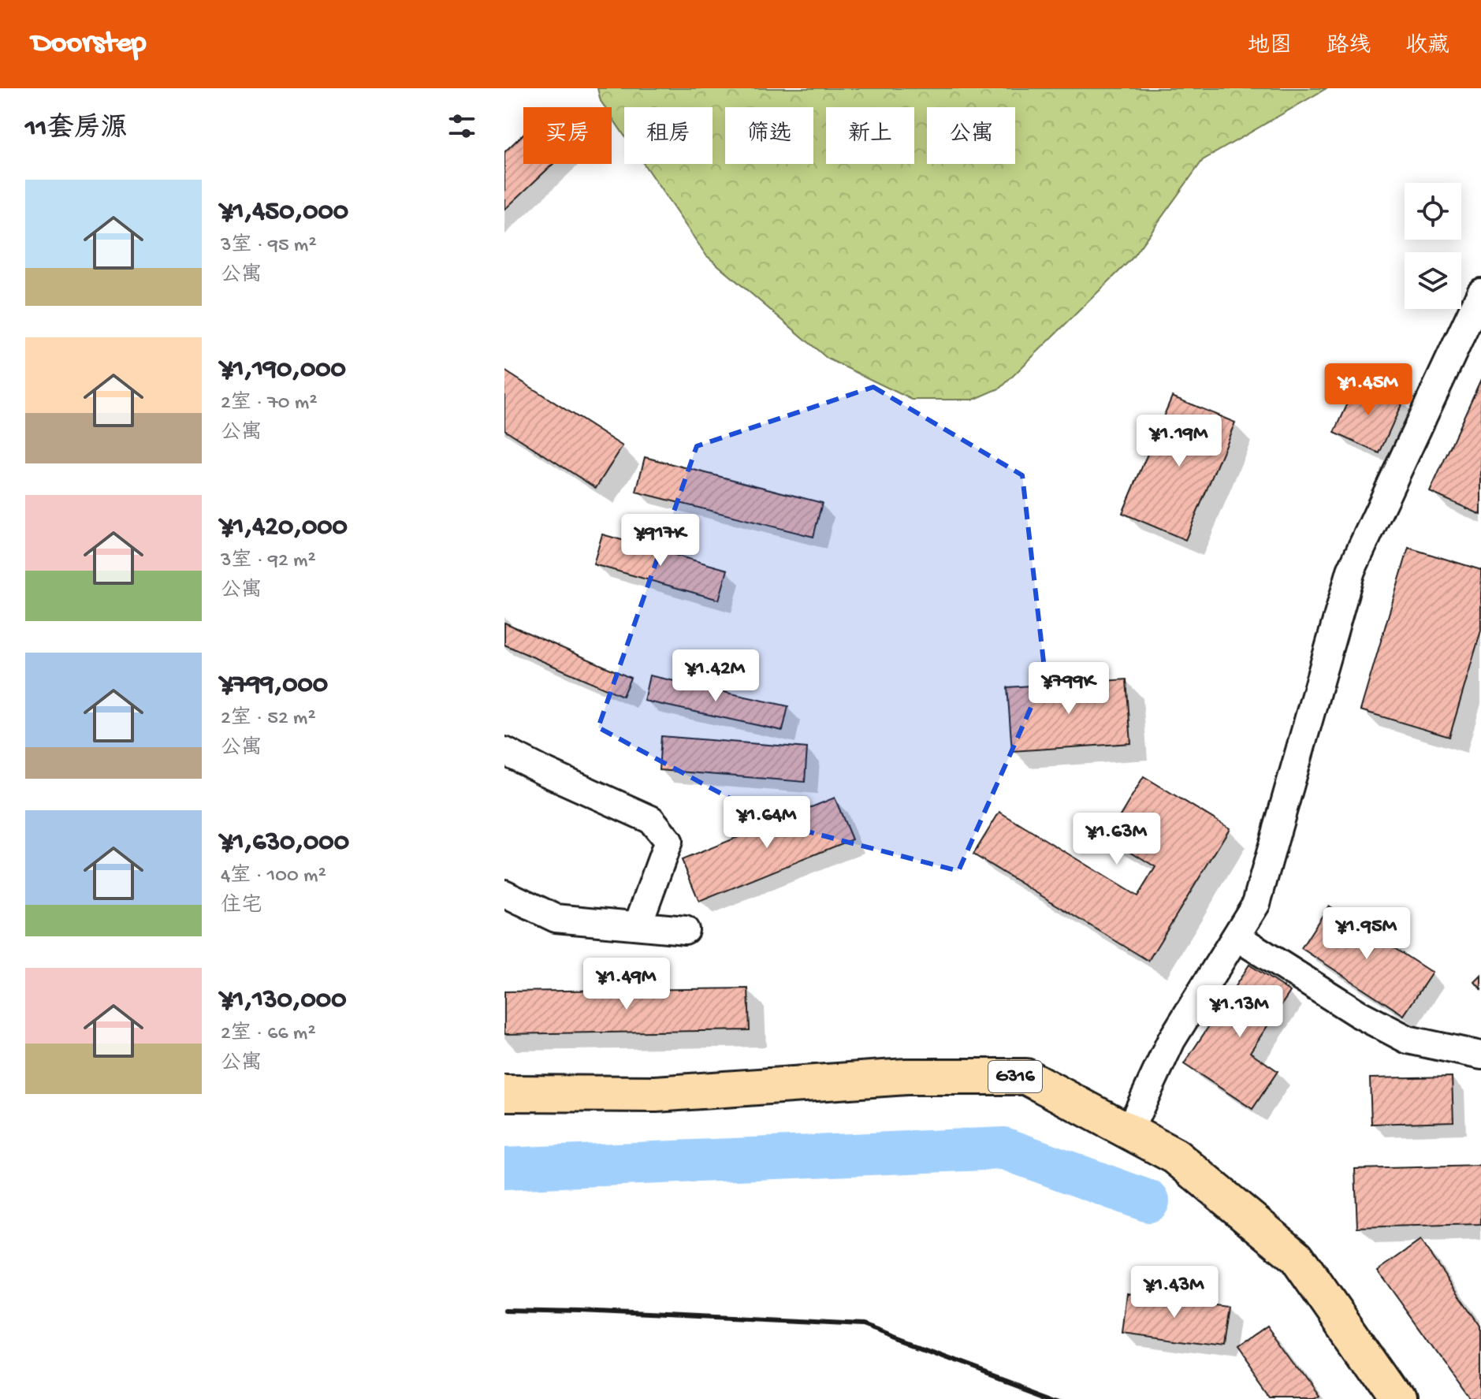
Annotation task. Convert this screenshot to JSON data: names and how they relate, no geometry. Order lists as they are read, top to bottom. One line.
{"streets":{"highway":["G316"]},"page":{"header":"Doorstep","nav":["地图","路线","收藏"],"heading":"11套房源","chip":["买房","租房","筛选","新上","公寓"],"list":[{"name":"¥1,450,000","note":"3室 · 95 m² · 公寓"},{"name":"¥1,190,000","note":"2室 · 70 m² · 公寓"},{"name":"¥1,420,000","note":"3室 · 92 m² · 公寓"},{"name":"¥799,000","note":"2室 · 52 m² · 公寓"},{"name":"¥1,630,000","note":"4室 · 100 m² · 住宅"},{"name":"¥1,130,000","note":"2室 · 66 m² · 公寓"}],"price":["¥1.45M","¥1.19M","¥917K","¥1.42M","¥799K","¥1.64M","¥1.63M","¥1.95M","¥1.49M","¥1.13M","¥1.43M"]}}
